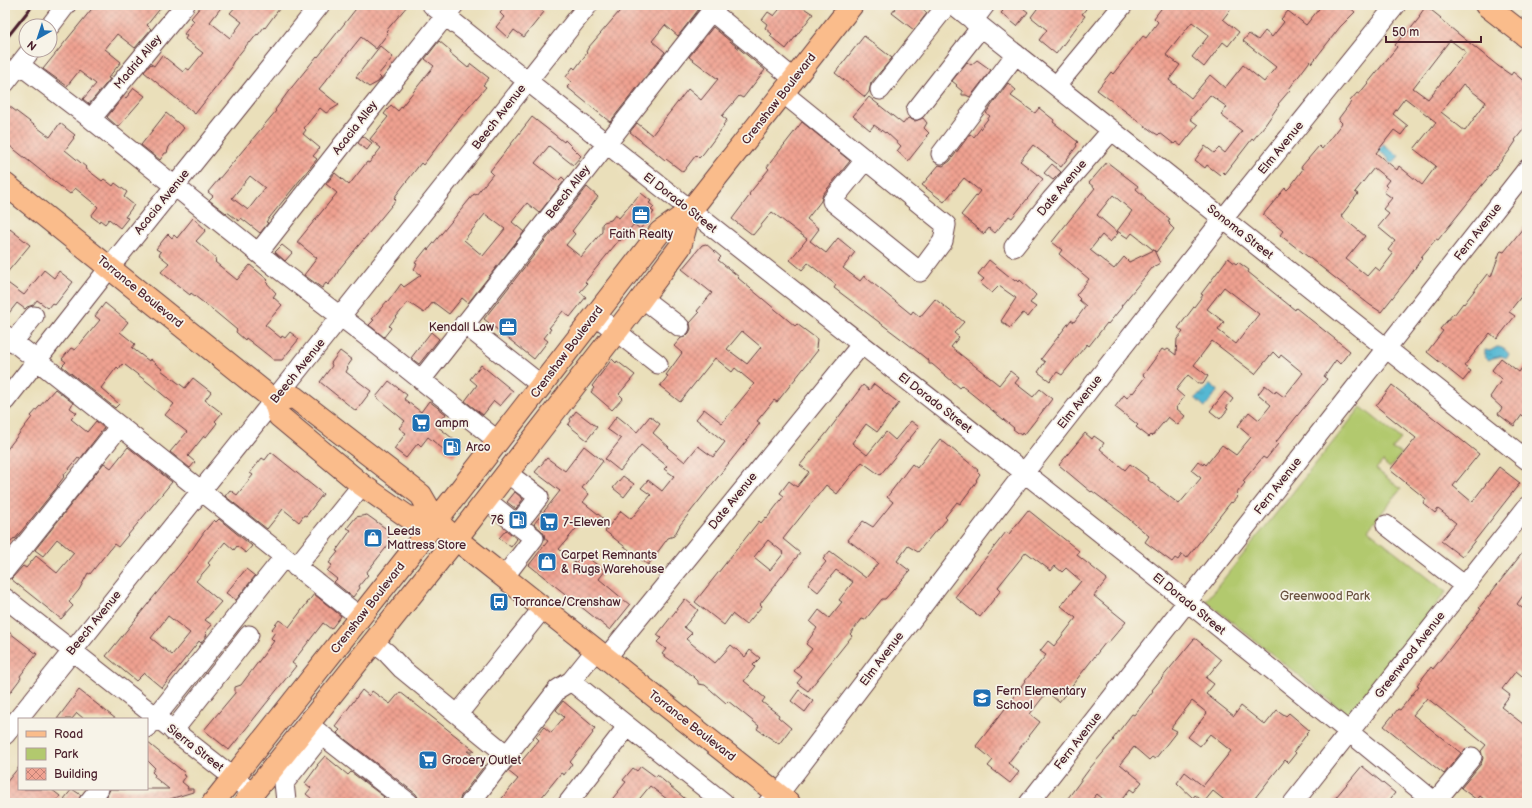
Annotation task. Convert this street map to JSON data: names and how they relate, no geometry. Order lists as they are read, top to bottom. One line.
{"streets":{"main road":["Crenshaw Boulevard","Torrance Boulevard"],"street":["Madrid Alley","Beech Avenue","Acacia Alley","Elm Avenue","Date Avenue","Beech Alley","Acacia Avenue","El Dorado Street","Sonoma Street","Fern Avenue","Greenwood Avenue","Sierra Street"]},"crossings":[["Crenshaw Boulevard","El Dorado Street"],["Crenshaw Boulevard","Torrance Boulevard"],["Crenshaw Boulevard","Sierra Street"],["Beech Avenue","El Dorado Street"],["Beech Avenue","Torrance Boulevard"],["Beech Avenue","Sierra Street"],["Acacia Alley","El Dorado Street"],["Elm Avenue","El Dorado Street"],["Elm Avenue","Sonoma Street"],["Elm Avenue","Torrance Boulevard"],["Date Avenue","El Dorado Street"],["Date Avenue","Sonoma Street"],["Date Avenue","Torrance Boulevard"],["Beech Alley","El Dorado Street"],["Acacia Avenue","Torrance Boulevard"],["El Dorado Street","Fern Avenue"],["El Dorado Street","Greenwood Avenue"],["Sonoma Street","Fern Avenue"]],"parks":["Greenwood Park"],"places":{"office":["Faith Realty","Kendall Law"],"supermarket":["ampm","7-Eleven","Grocery Outlet"],"fuel station":["Arco","76"],"shop":["Leeds Mattress Store","Carpet Remnants & Rugs Warehouse"],"bus stop":["Torrance/Crenshaw"],"school or university":["Fern Elementary School"]},"legend":["Road","Park","Building"],"scale_bar":"50 m","north":"bottom left"}
